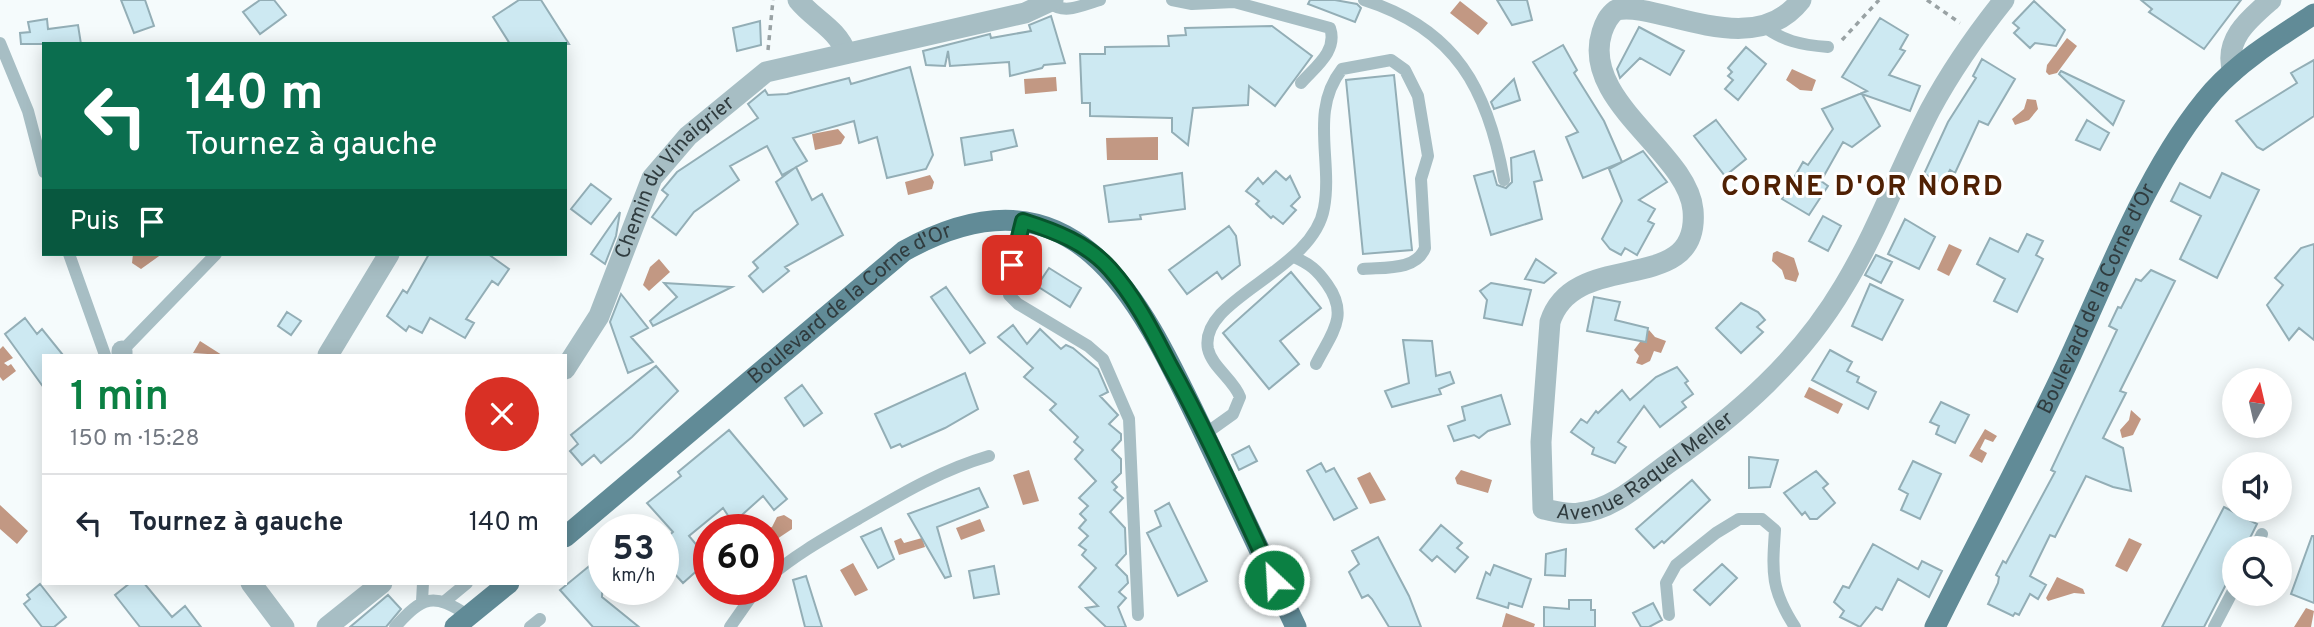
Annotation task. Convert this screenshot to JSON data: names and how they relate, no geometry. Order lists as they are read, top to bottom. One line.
{"streets":{"main road":["Boulevard de la Corne d'Or"],"street":["Chemin du Vinaigrier","Avenue Raquel Meller"]},"districts":["CORNE D'OR NORD"],"north":"top","page":{"turn":["140 m","Tournez à gauche"],"then":"Puis","heading":["1 min","150 m · 15:28"],"list":[{"name":"Tournez à gauche","value":"140 m"}],"speed":"53 km/h","limit":"60"}}
